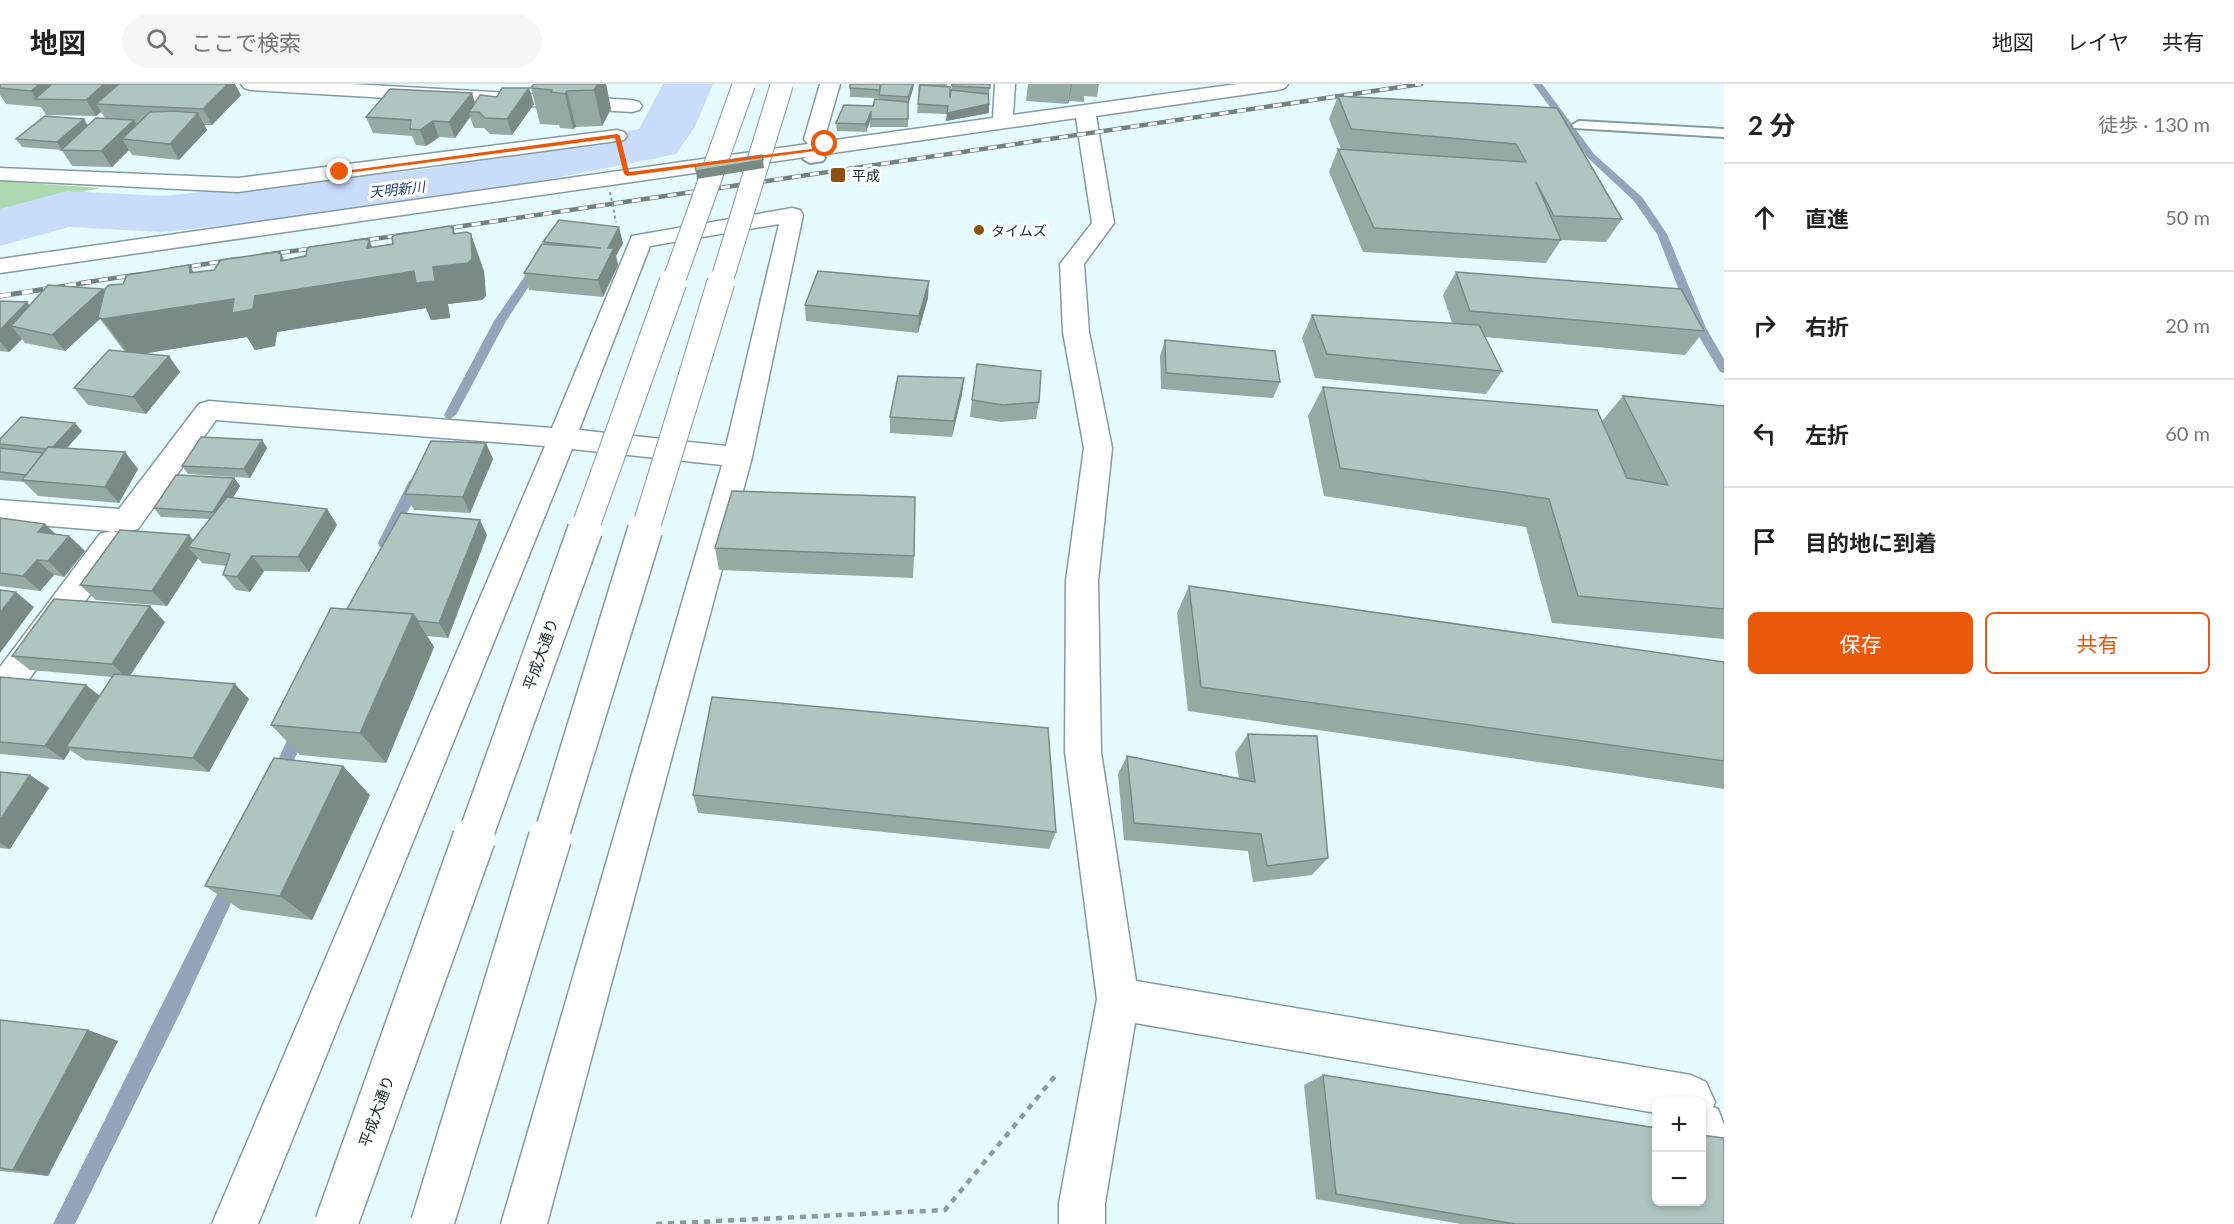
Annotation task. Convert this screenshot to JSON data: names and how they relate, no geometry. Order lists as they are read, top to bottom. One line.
{"streets":{"street":["平成大通り"]},"water":["天明新川"],"places":{"transit":["平成"],"other":["タイムズ"]},"page":{"header":"地図","search":"ここで検索","nav":["地図","レイヤ","共有"],"heading":["2 分","徒歩 · 130 m"],"list":[["直進","50 m"],["右折","20 m"],["左折","60 m"],"目的地に到着"],"buttons":["保存","共有"],"map_buttons":["+","−"]}}
